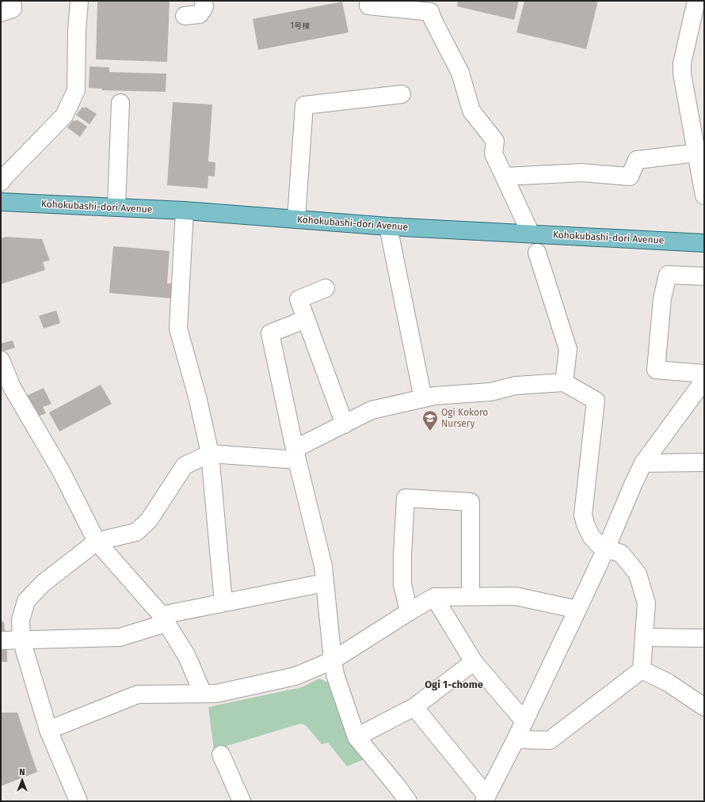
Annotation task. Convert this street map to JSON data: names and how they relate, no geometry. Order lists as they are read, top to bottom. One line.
{"streets":{"main road":["Kohokubashi-dori Avenue"]},"districts":["Ogi 1-chome"],"places":{"school or university":["Ogi Kokoro Nursery"]},"house_numbers":["1号棟"],"north":"top"}
